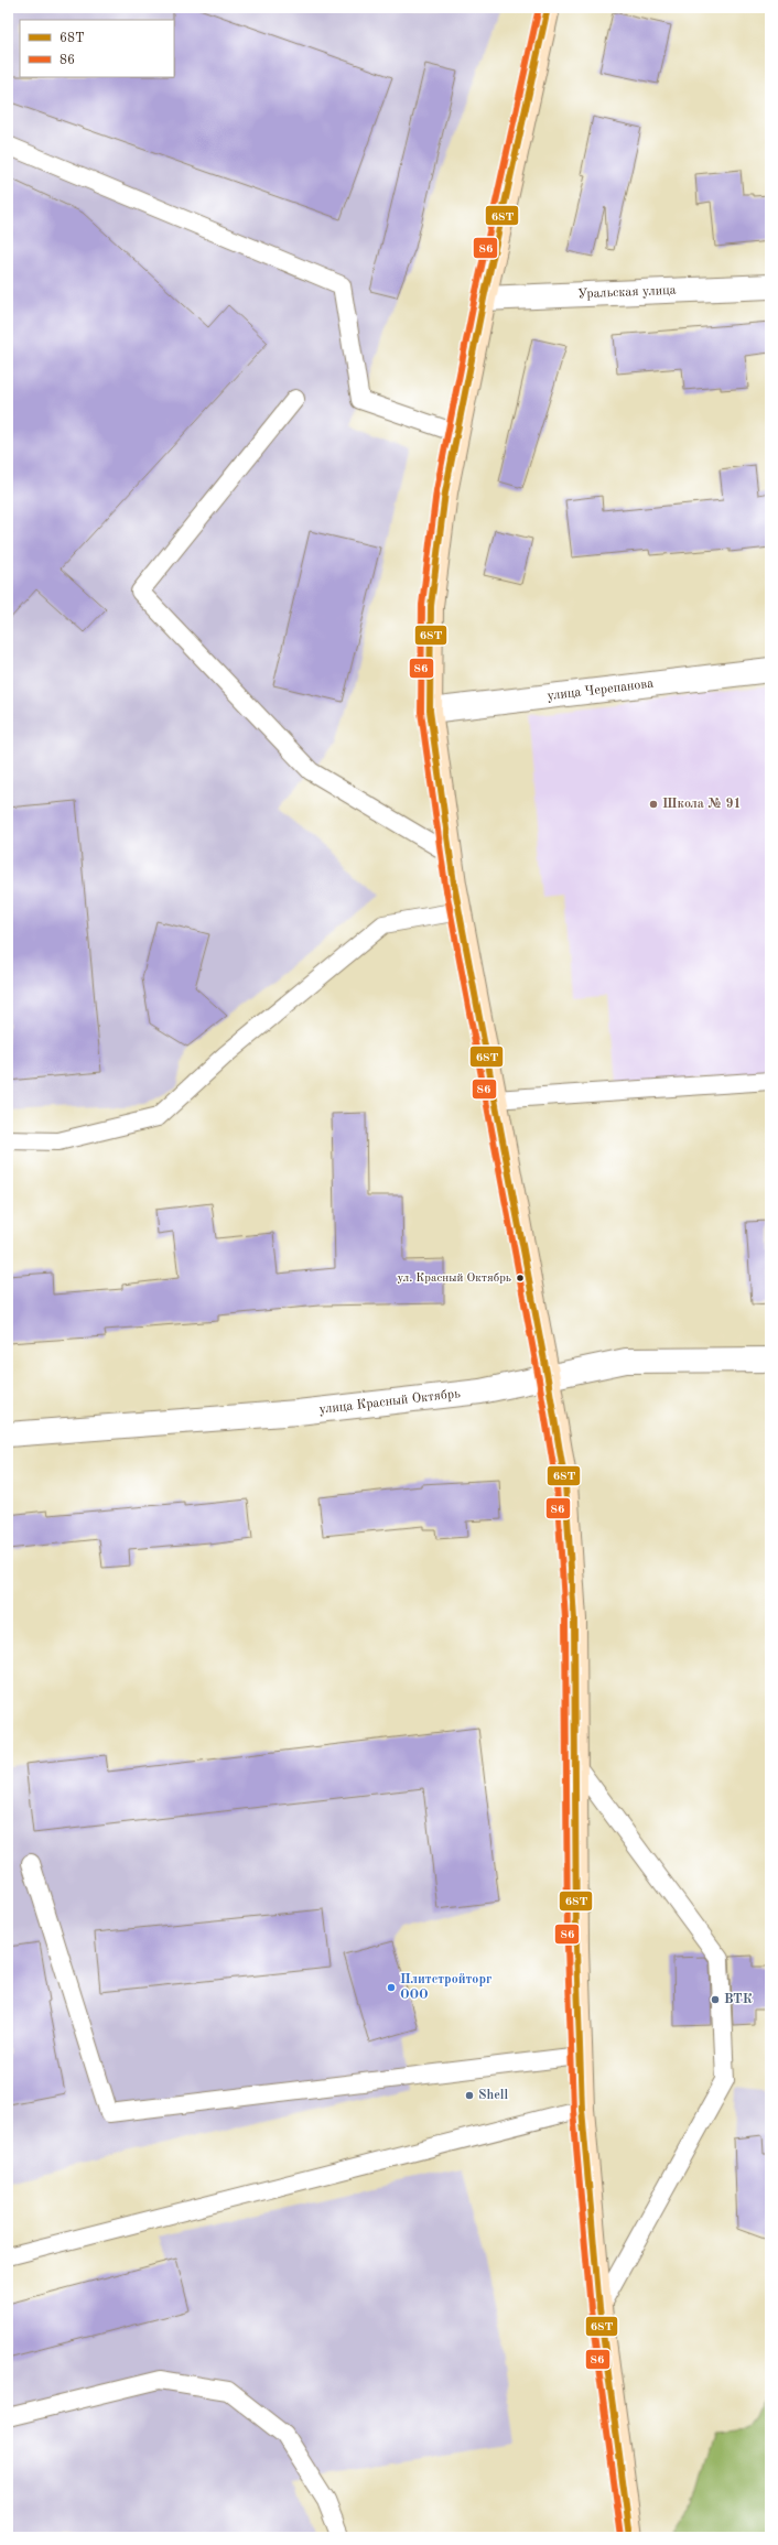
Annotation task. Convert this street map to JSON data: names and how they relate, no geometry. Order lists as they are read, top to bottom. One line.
{"streets":{"street":["Уральская улица","улица Черепанова","улица Красный Октябрь"]},"places":["Школа № 91","ул. Красный Октябрь","Плитстройторг ООО","ВТК","Shell"],"lines":["transit line 68Т","transit line 86"],"legend":["68Т","86"]}
